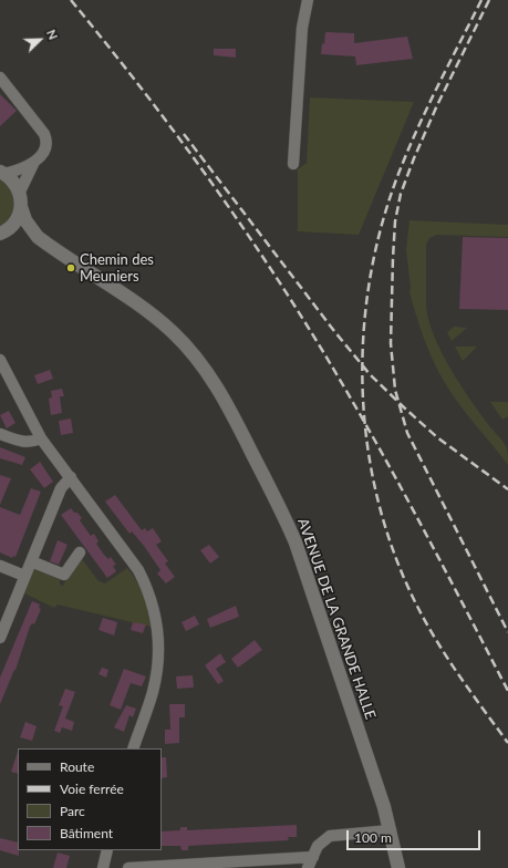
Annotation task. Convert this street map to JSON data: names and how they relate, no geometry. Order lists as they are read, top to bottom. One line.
{"streets":{"street":["AVENUE DE LA GRANDE HALLE"]},"places":["Chemin des Meuniers"],"legend":["Route","Voie ferrée","Parc","Bâtiment"],"scale_bar":"100 m","north":"top right"}
